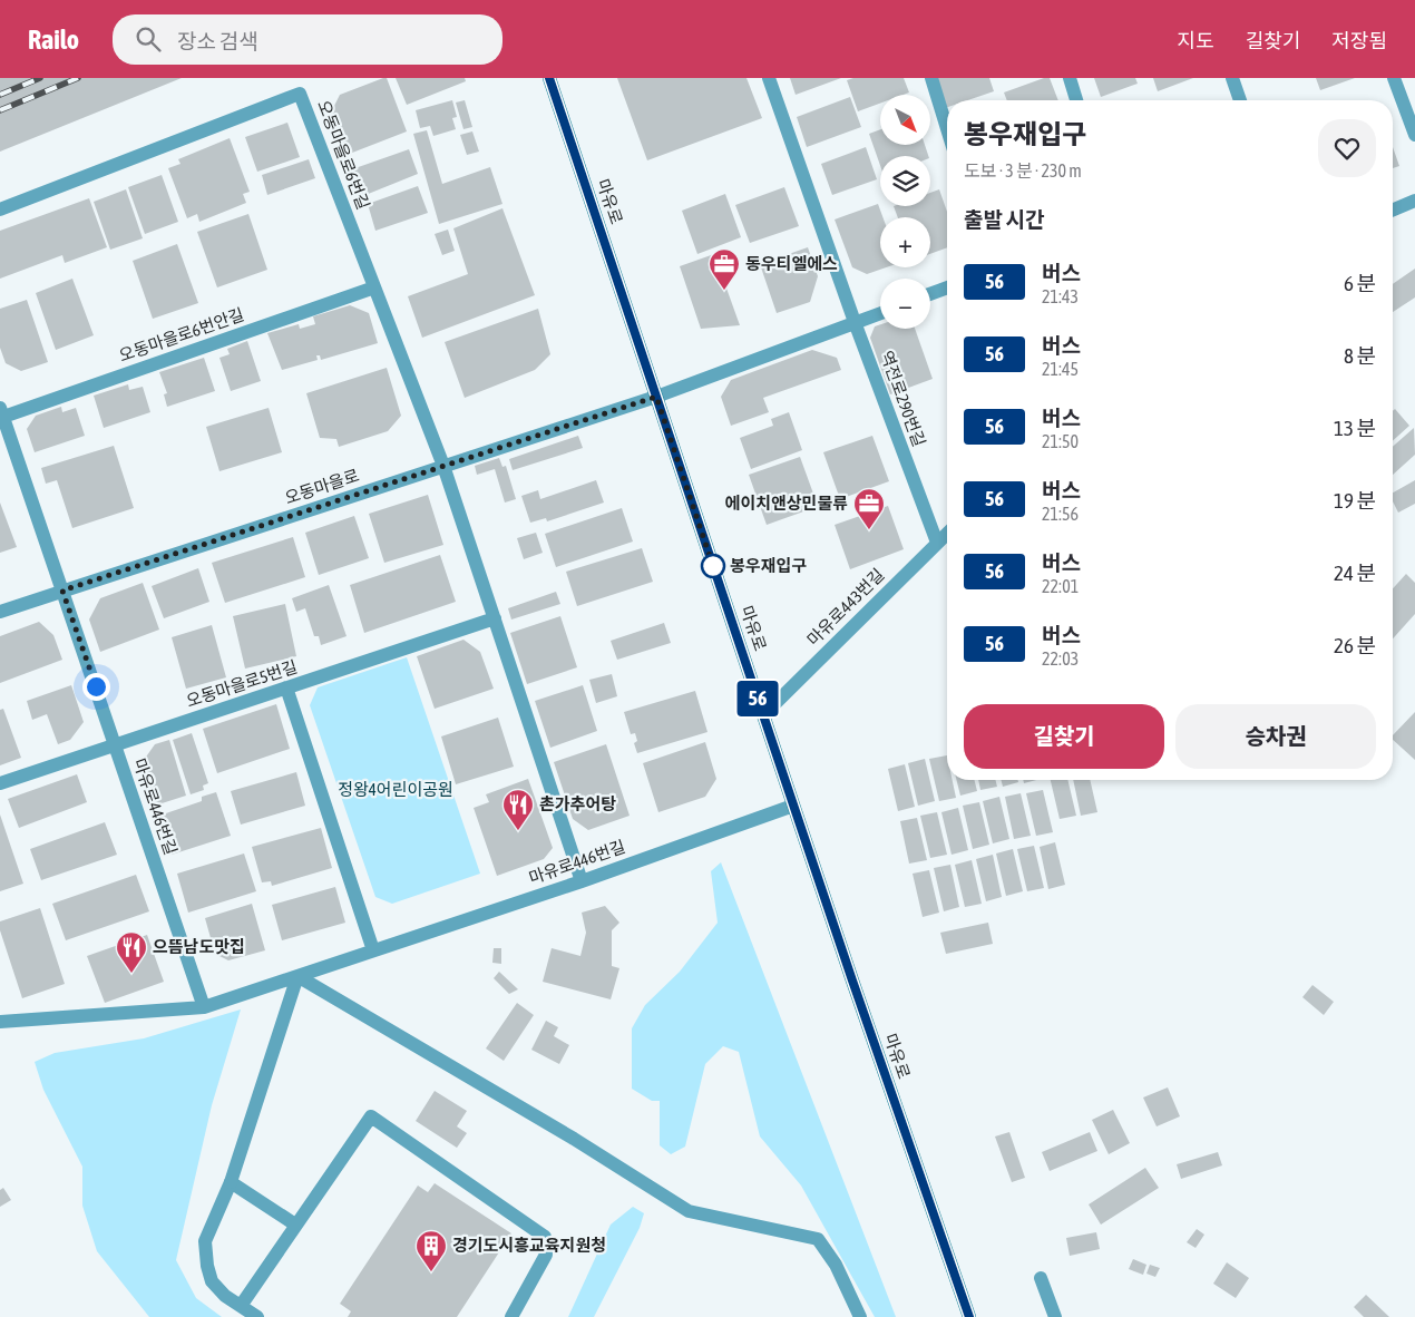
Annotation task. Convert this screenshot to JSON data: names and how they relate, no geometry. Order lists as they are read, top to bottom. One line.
{"streets":{"main road":["마유로"],"street":["오동마을로6번길","오동마을로6번안길","역전로290번길","오동마을로","마유로443번길","오동마을로5번길","마유로446번길"]},"crossings":[["오동마을로6번길","오동마을로6번안길"],["오동마을로6번길","오동마을로"],["마유로","오동마을로"],["마유로","마유로443번길"],["마유로","마유로446번길"],["오동마을로6번안길","마유로446번길"],["역전로290번길","오동마을로"],["역전로290번길","마유로443번길"],["오동마을로","마유로446번길"],["오동마을로5번길","마유로446번길"]],"parks":["정왕4어린이공원"],"places":{"office":["동우티엘에스","에이치앤상민물류"],"other":["봉우재입구"],"restaurant":["촌가추어탕","으뜸남도맛집"],"building":["경기도시흥교육지원청"]},"lines":["bus line 56"],"north":"bottom right","page":{"header":"Railo","search":"장소 검색","nav":["지도","길찾기","저장됨"],"on_map":"56","map_buttons":["+","−"],"heading":[["봉우재입구","도보 · 3 분 · 230 m"],"출발 시간"],"list":[{"mark":"56","name":"버스","note":"21:43","value":"6 분"},{"mark":"56","name":"버스","note":"21:45","value":"8 분"},{"mark":"56","name":"버스","note":"21:50","value":"13 분"},{"mark":"56","name":"버스","note":"21:56","value":"19 분"},{"mark":"56","name":"버스","note":"22:01","value":"24 분"},{"mark":"56","name":"버스","note":"22:03","value":"26 분"}],"buttons":["길찾기","승차권"]}}
